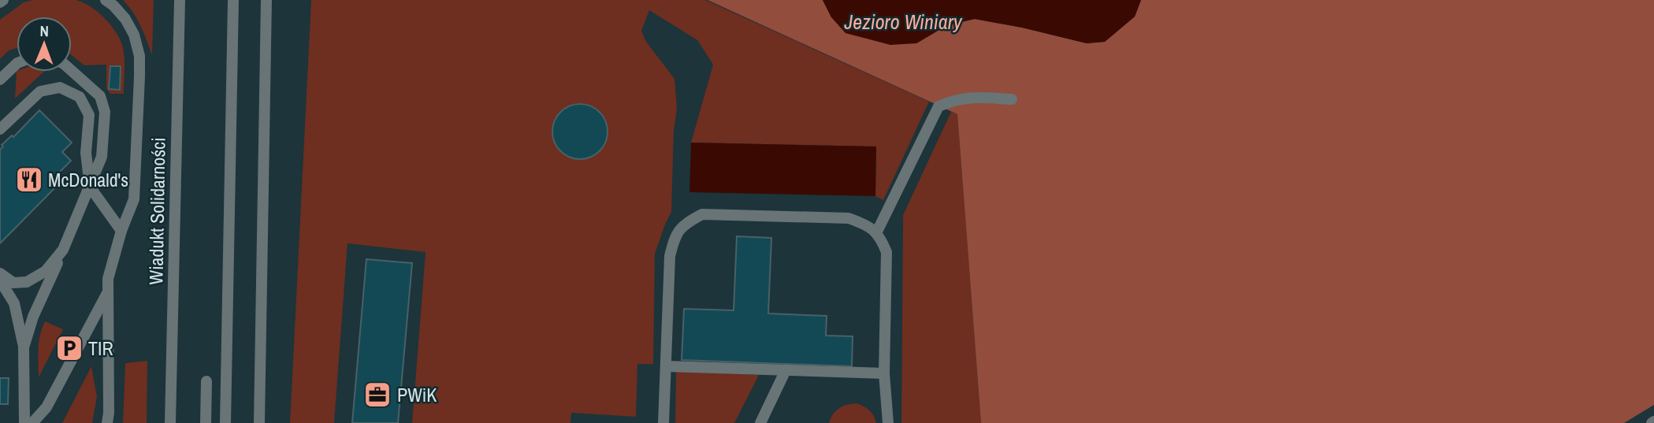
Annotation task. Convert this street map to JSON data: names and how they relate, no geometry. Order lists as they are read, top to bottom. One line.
{"streets":{"street":["Wiadukt Solidarności"]},"water":["Jezioro Winiary"],"places":{"restaurant":["McDonald's"],"parking":["TIR"],"office":["PWiK"]},"north":"top"}
